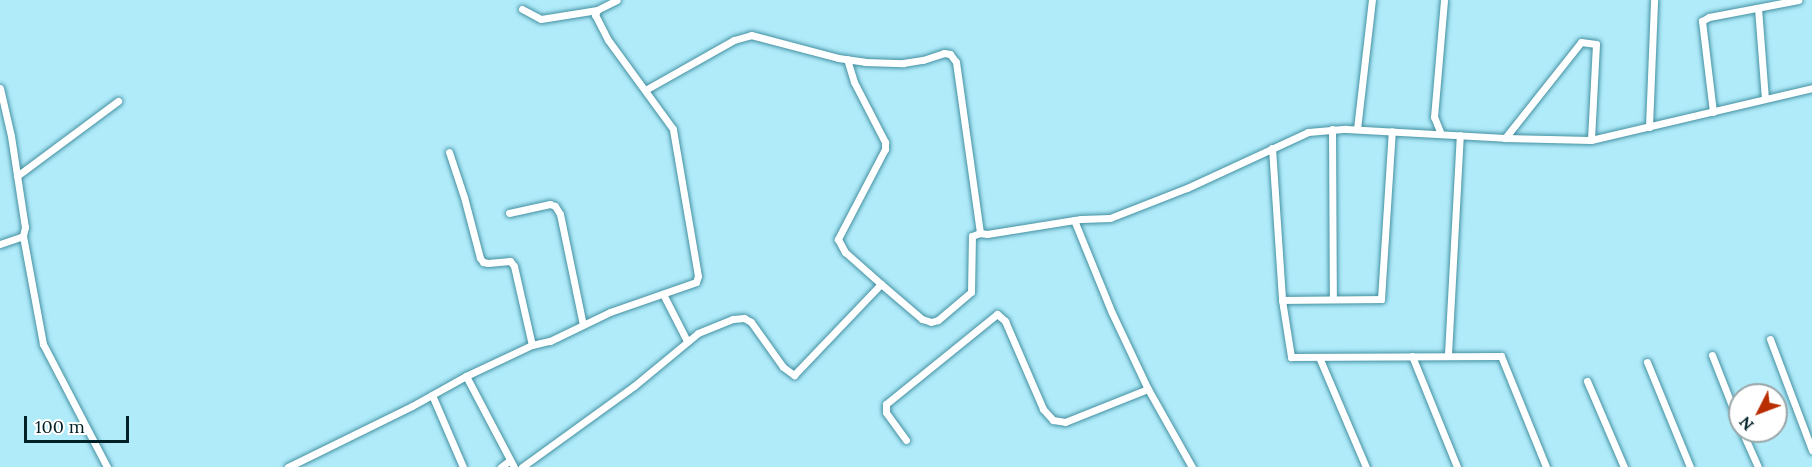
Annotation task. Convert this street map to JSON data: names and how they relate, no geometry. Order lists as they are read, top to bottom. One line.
{"scale_bar":"100 m","north":"bottom left"}
